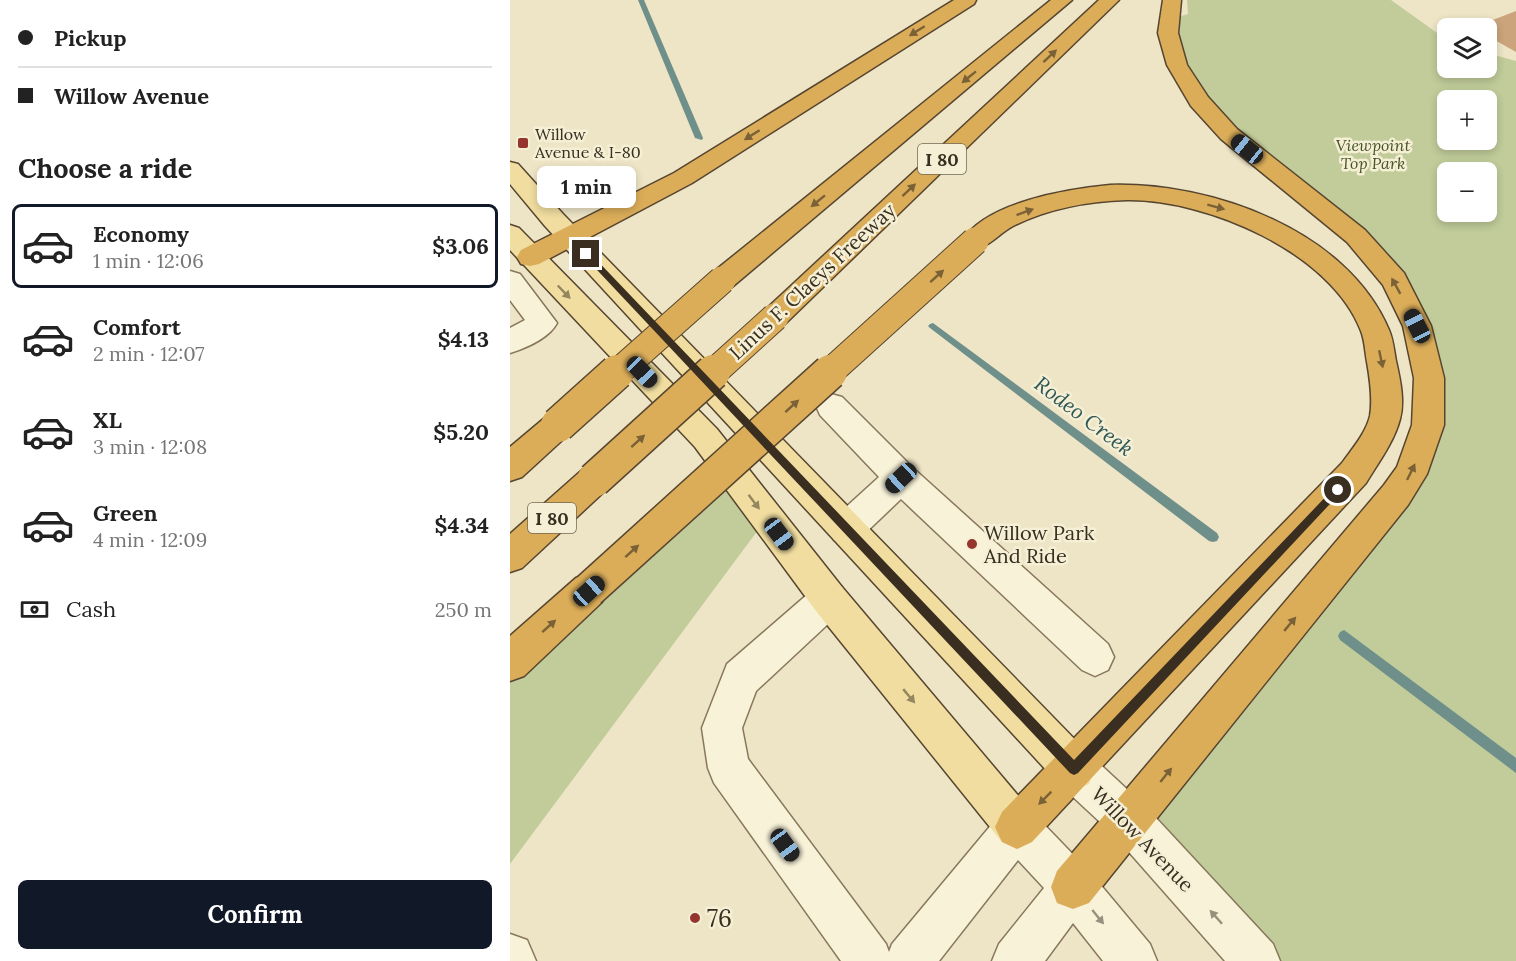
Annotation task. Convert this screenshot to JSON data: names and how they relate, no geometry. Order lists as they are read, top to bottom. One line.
{"streets":{"highway":["I 80","Linus F. Claeys Freeway"],"main road":["Willow Avenue"]},"water":["Rodeo Creek"],"parks":["Viewpoint Top Park"],"places":{"transit":["Willow Avenue & I-80"],"other":["Willow Park And Ride","76"]},"page":{"banner":["Pickup","Willow Avenue"],"map_buttons":["+","−"],"heading":"Choose a ride","bubble":"1 min","list":[{"name":"Economy","note":"1 min · 12:06","value":"$3.06"},{"name":"Comfort","note":"2 min · 12:07","value":"$4.13"},{"name":"XL","note":"3 min · 12:08","value":"$5.20"},{"name":"Green","note":"4 min · 12:09","value":"$4.34"}],"pay":["Cash","250 m"],"buttons":"Confirm"}}
